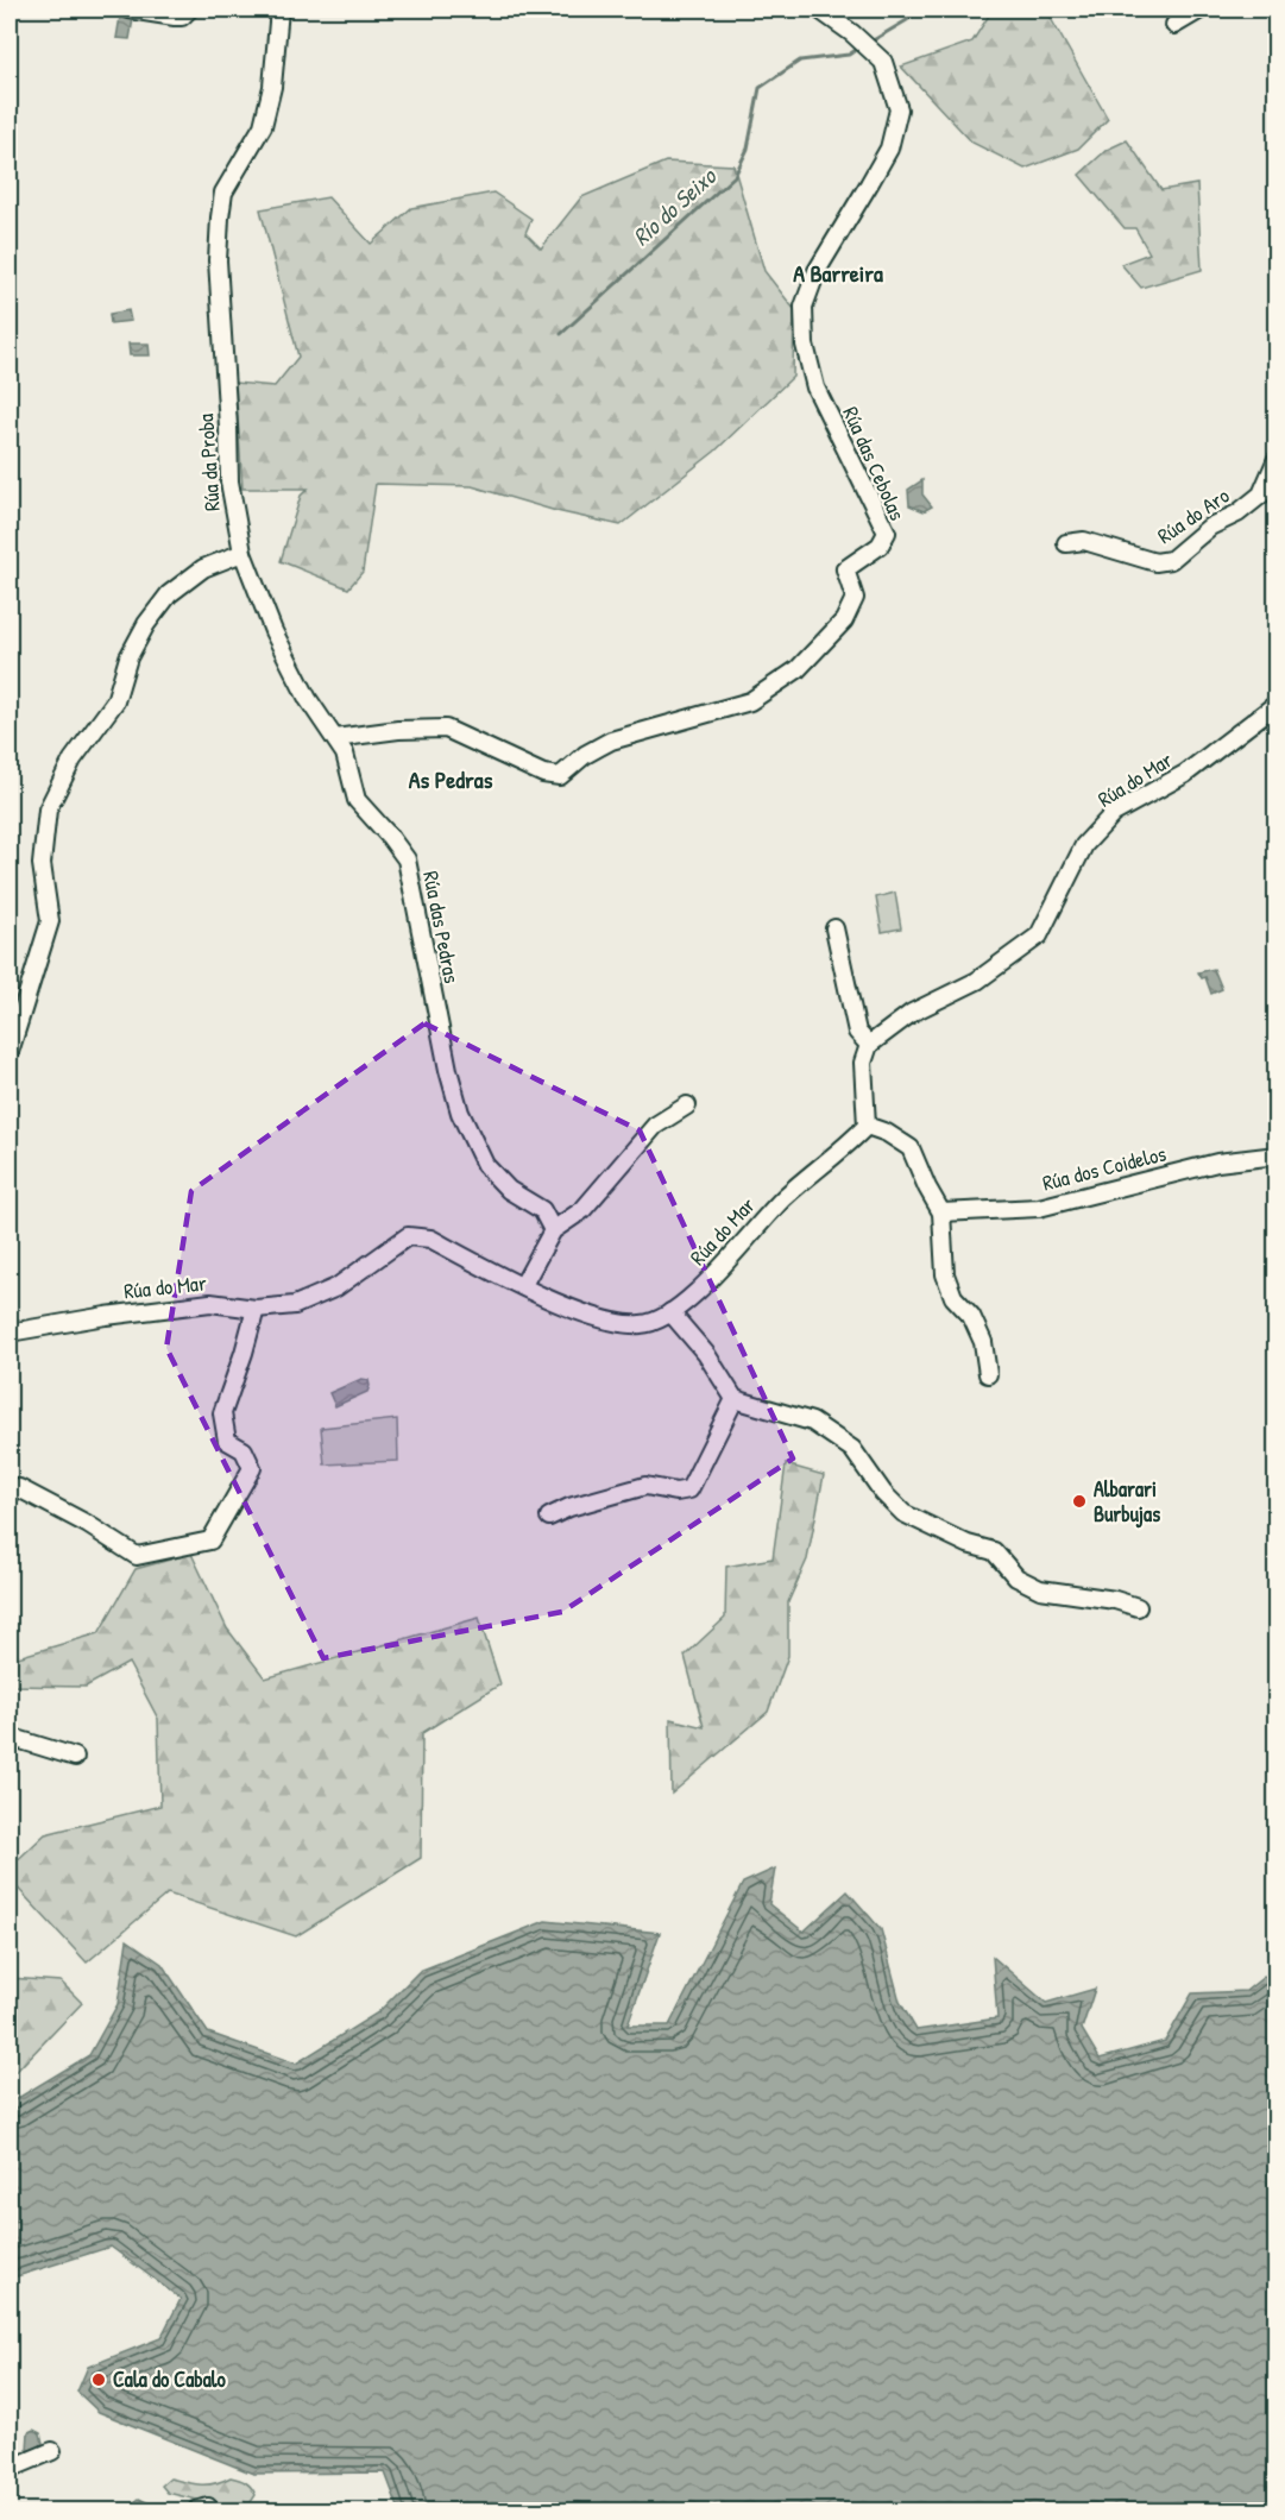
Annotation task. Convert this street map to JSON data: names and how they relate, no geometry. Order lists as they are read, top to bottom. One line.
{"streets":{"street":["Rúa da Proba","Rúa das Cebolas","Rúa do Aro","Rúa do Mar","Rúa das Pedras","Rúa dos Coidelos"]},"crossings":[["Rúa da Proba","Rúa das Pedras"],["Rúa das Cebolas","Rúa das Pedras"]],"districts":["A Barreira","As Pedras"],"water":["Río do Seixo"],"places":["Albarari Burbujas","Cala do Cabalo"]}
